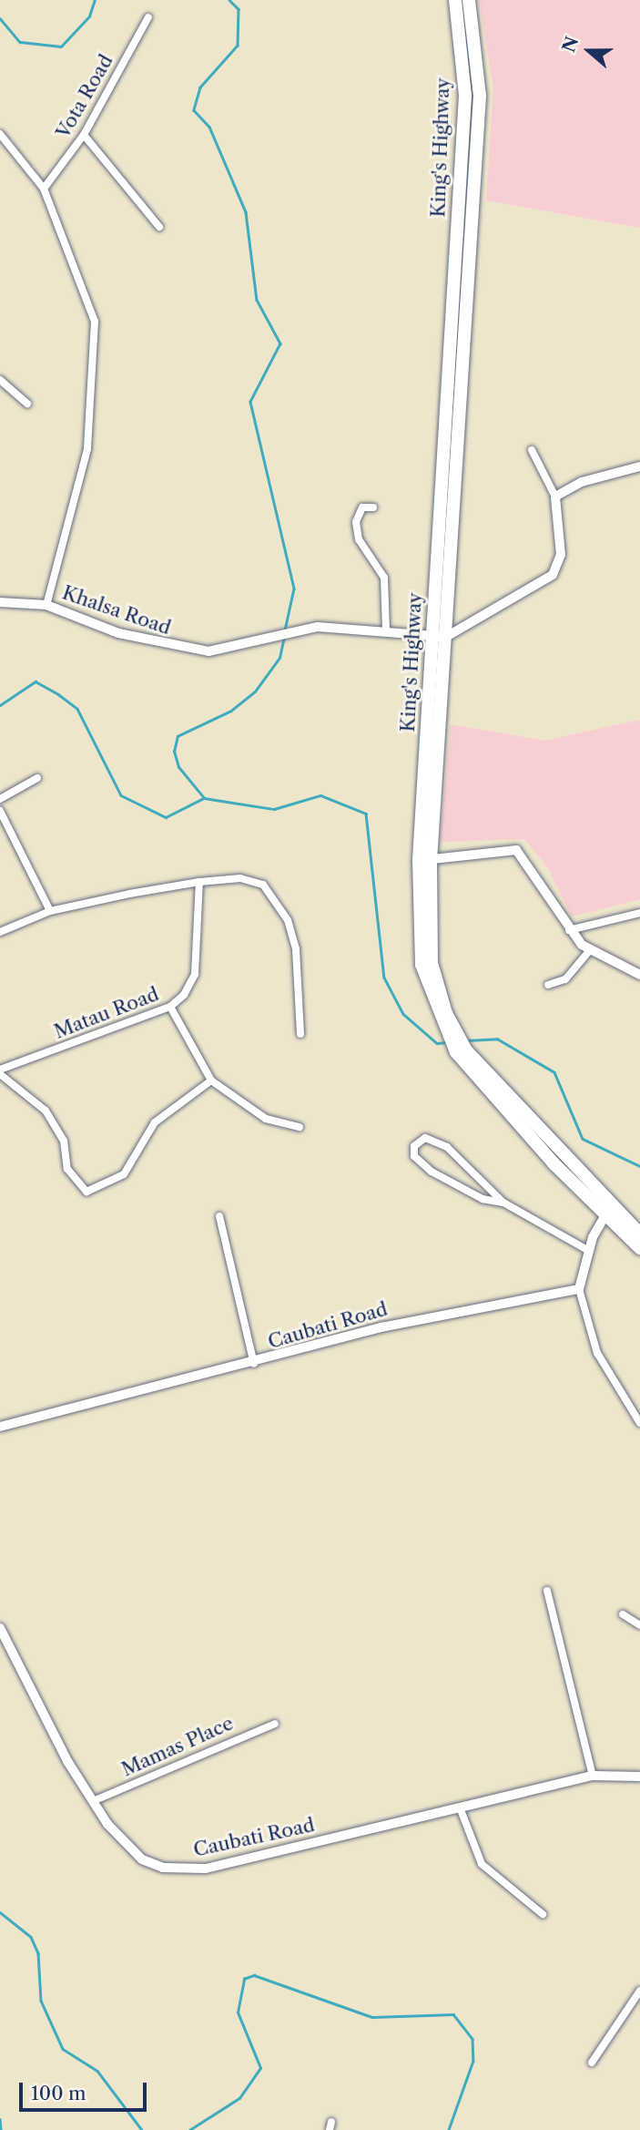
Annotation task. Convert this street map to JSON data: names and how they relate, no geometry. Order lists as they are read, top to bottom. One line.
{"streets":{"highway":["King's Highway"],"street":["Vota Road","Khalsa Road","Matau Road","Caubati Road","Mamas Place"]},"crossings":[["King's Highway","Khalsa Road"],["Caubati Road","Mamas Place"]],"scale_bar":"100 m","north":"left"}
